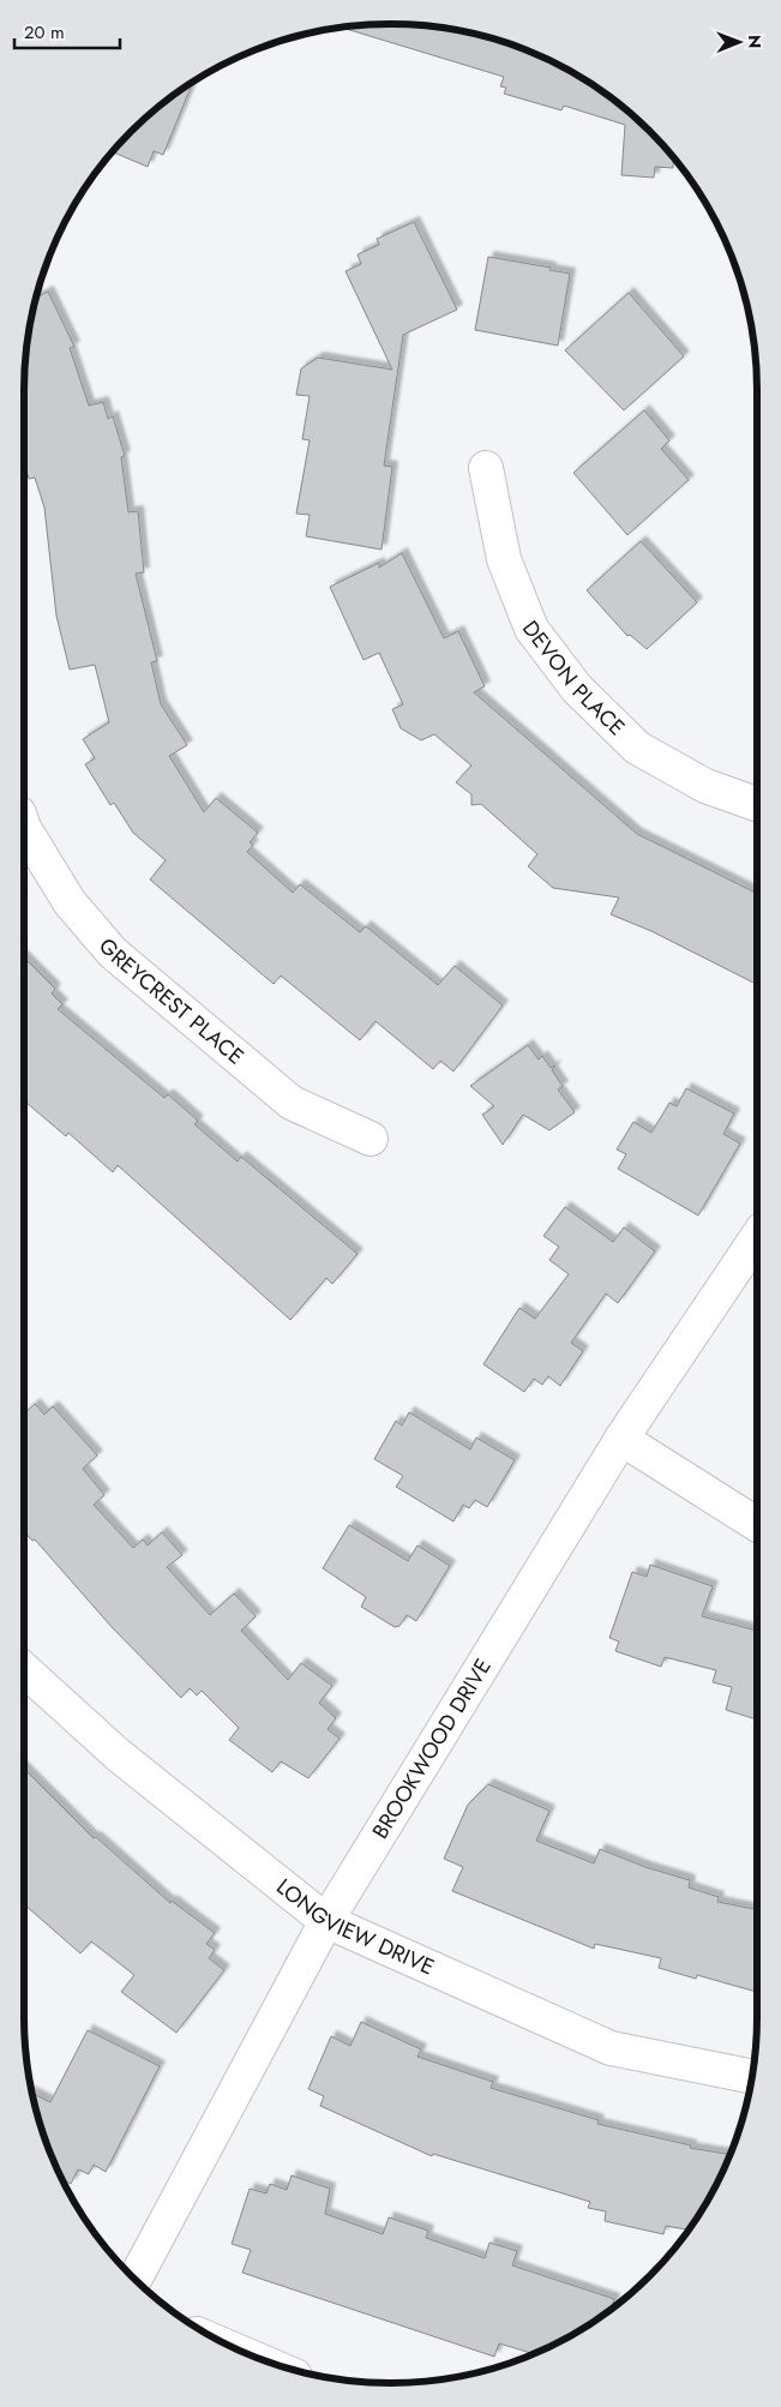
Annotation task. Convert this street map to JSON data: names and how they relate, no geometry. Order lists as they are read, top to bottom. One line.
{"streets":{"street":["DEVON PLACE","GREYCREST PLACE","BROOKWOOD DRIVE","LONGVIEW DRIVE"]},"crossings":[["BROOKWOOD DRIVE","LONGVIEW DRIVE"]],"scale_bar":"20 m","north":"right"}
